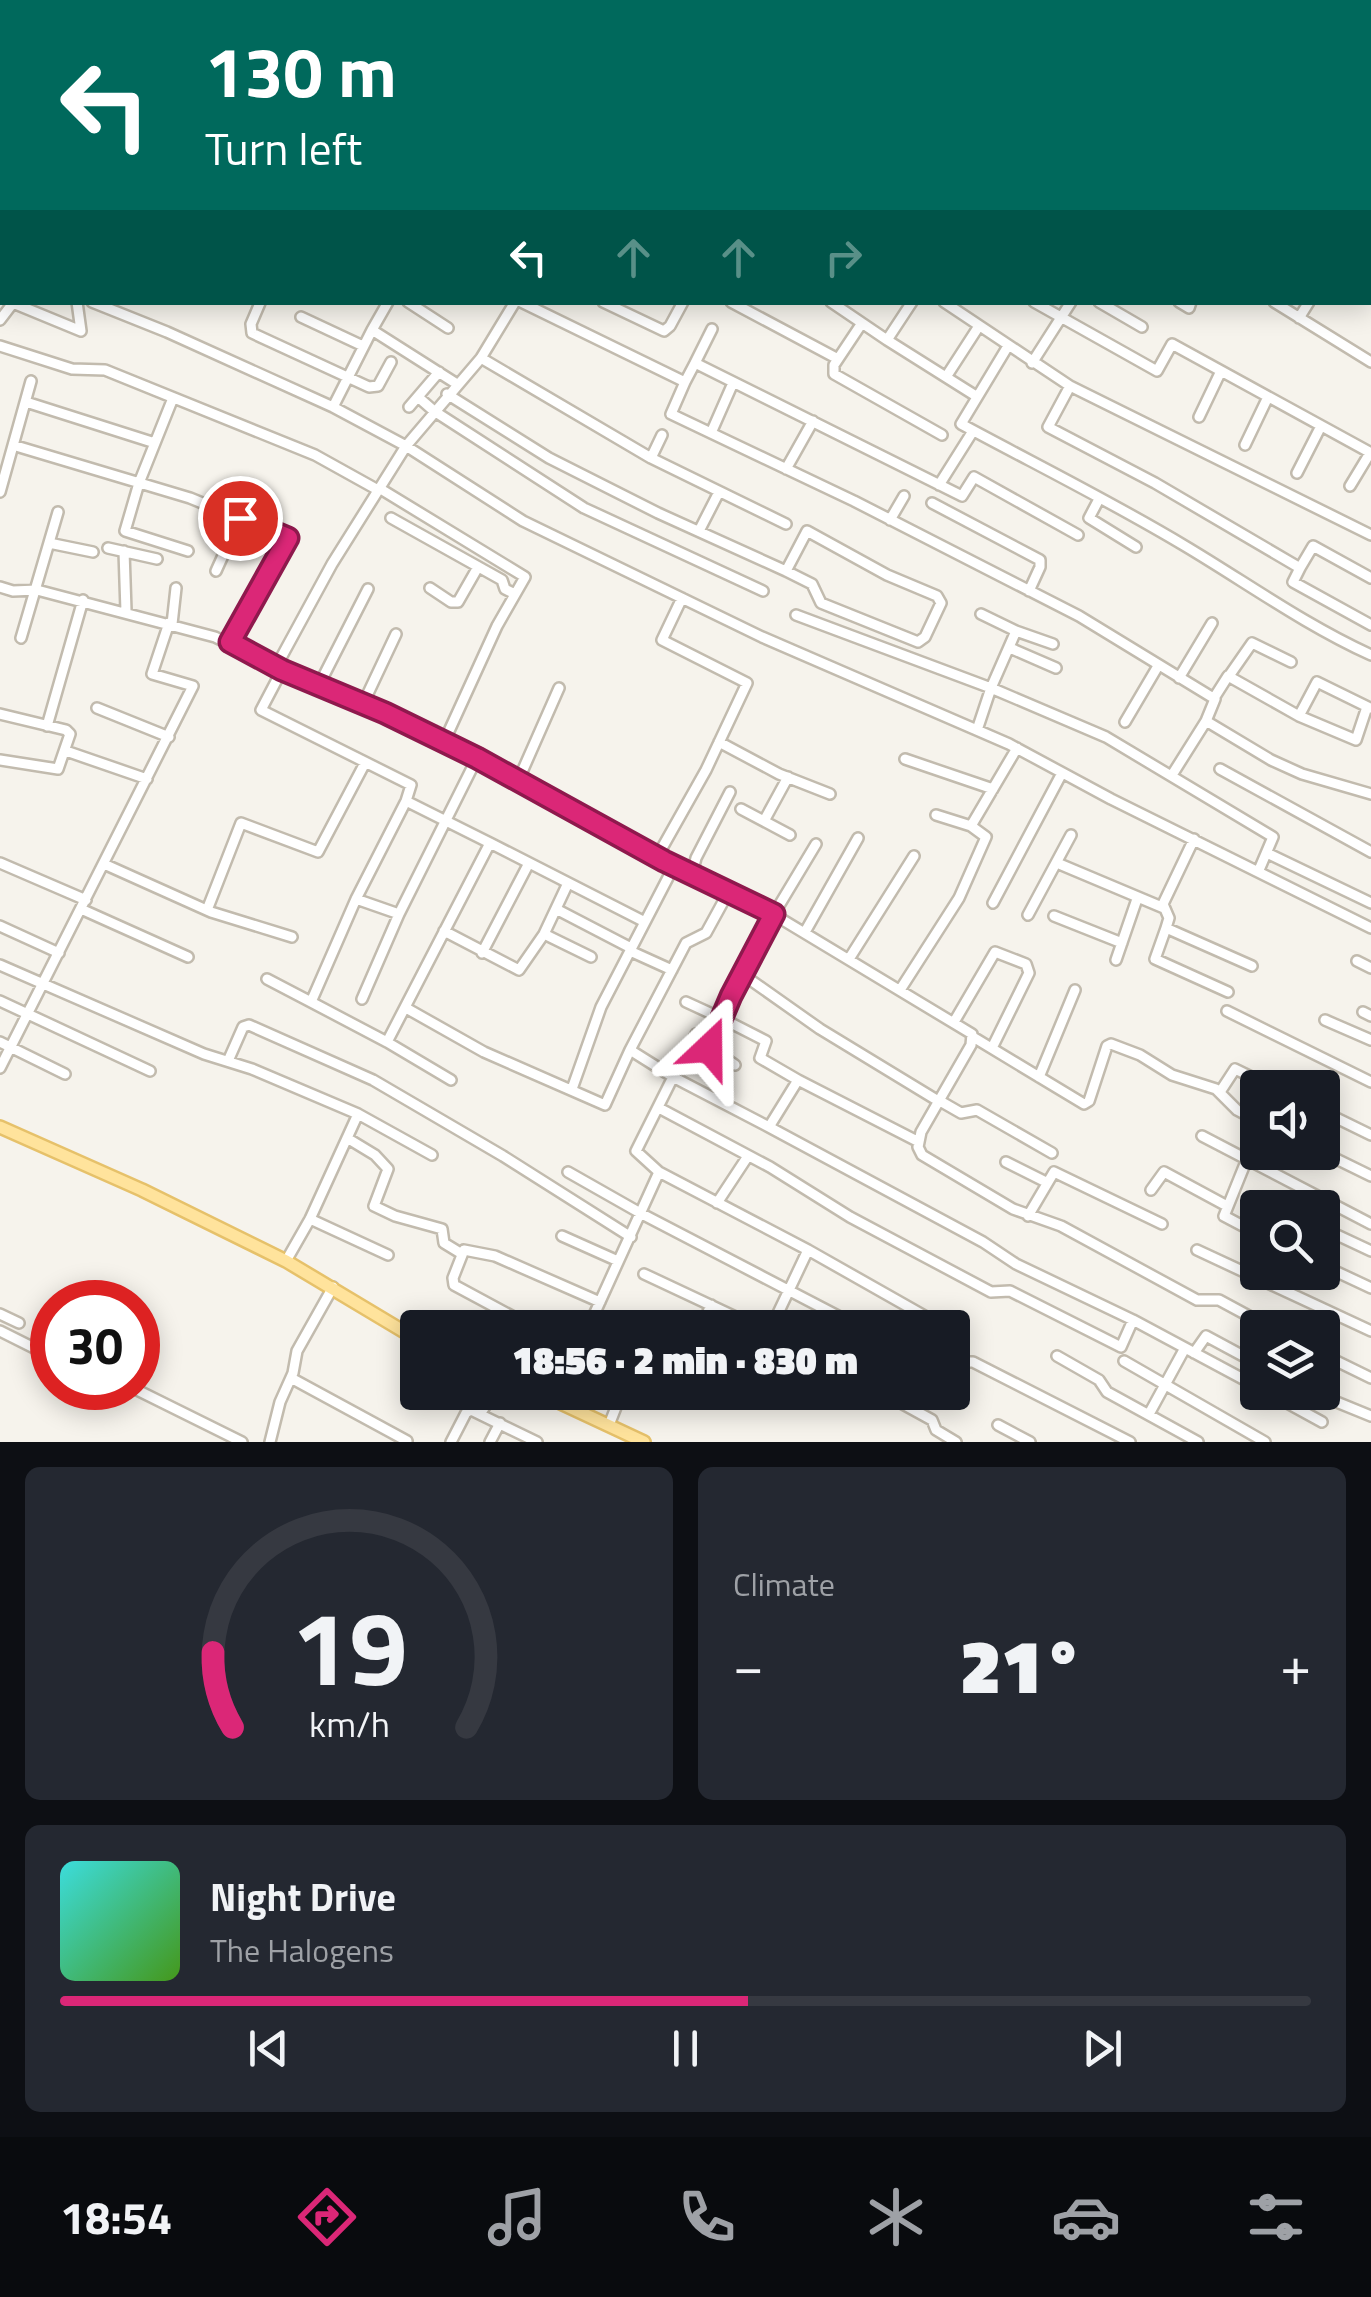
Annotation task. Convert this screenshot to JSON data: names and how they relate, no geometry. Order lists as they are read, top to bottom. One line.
{"page":{"turn":["130 m","Turn left"],"limit":"30","trip":"18:56 · 2 min · 830 m","tile":"Climate","heat":["−","21°","+"],"song":["Night Drive","The Halogens"],"tabs":"18:54","gauge":["19","km/h"]}}
